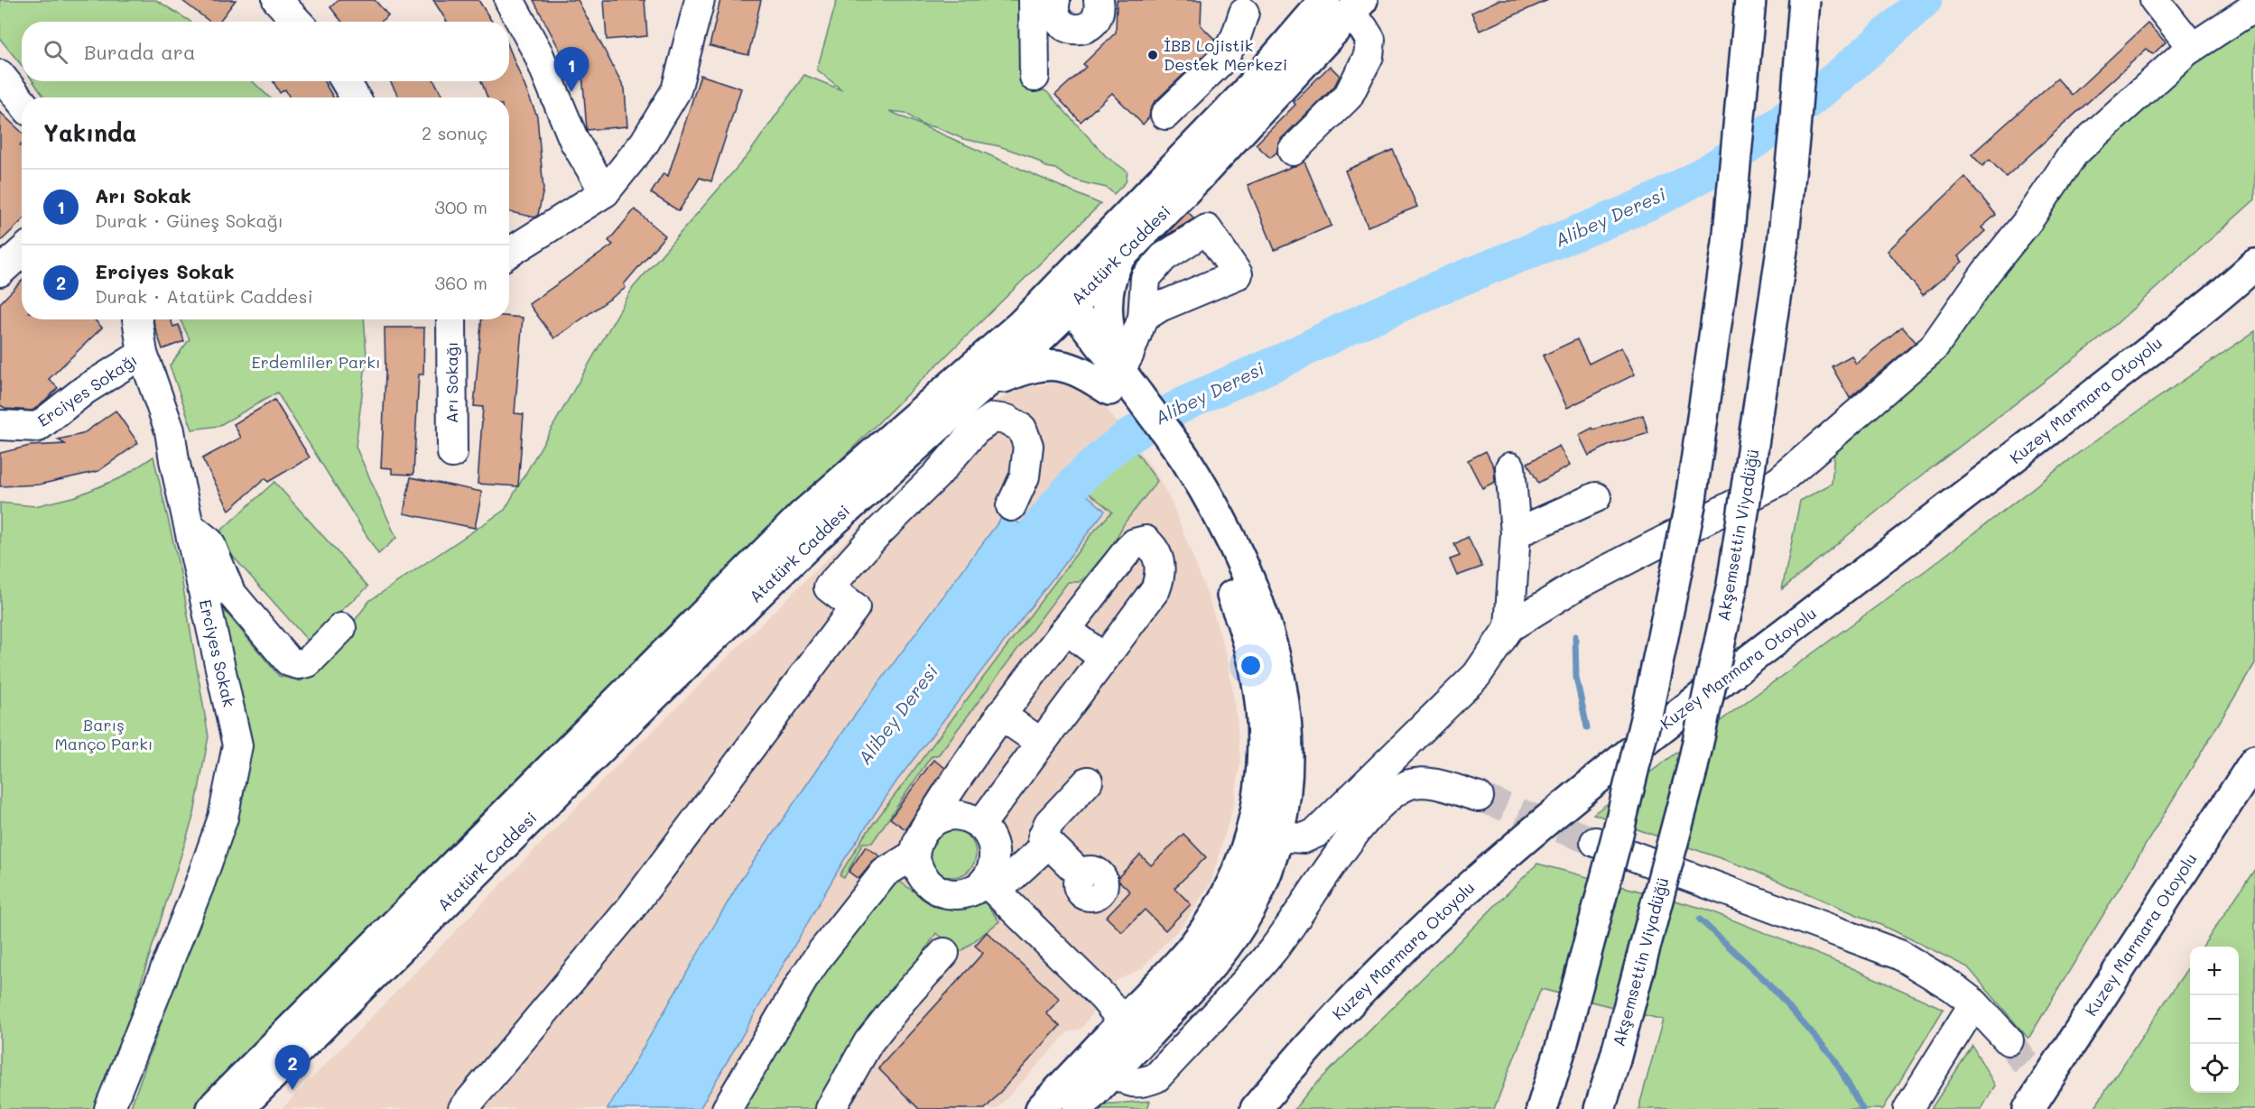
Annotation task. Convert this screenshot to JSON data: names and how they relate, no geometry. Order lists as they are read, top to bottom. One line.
{"streets":{"main road":["Atatürk Caddesi","Kuzey Marmara Otoyolu","Akşemsettin Viyadüğü"],"street":["Arı Sokağı","Erciyes Sokağı","Erciyes Sokak"]},"crossings":[["Erciyes Sokağı","Erciyes Sokak"]],"water":["Alibey Deresi"],"parks":["Erdemliler Parkı","Barış Manço Parkı"],"places":["İBB Lojistik Destek Merkezi"],"page":{"search":"Burada ara","pins":["1","2"],"heading":["Yakında","2 sonuç"],"list":[{"mark":"1","name":"Arı Sokak","note":"Durak · Güneş Sokağı","value":"300 m"},{"mark":"2","name":"Erciyes Sokak","note":"Durak · Atatürk Caddesi","value":"360 m"}],"map_buttons":["+","−"]}}
